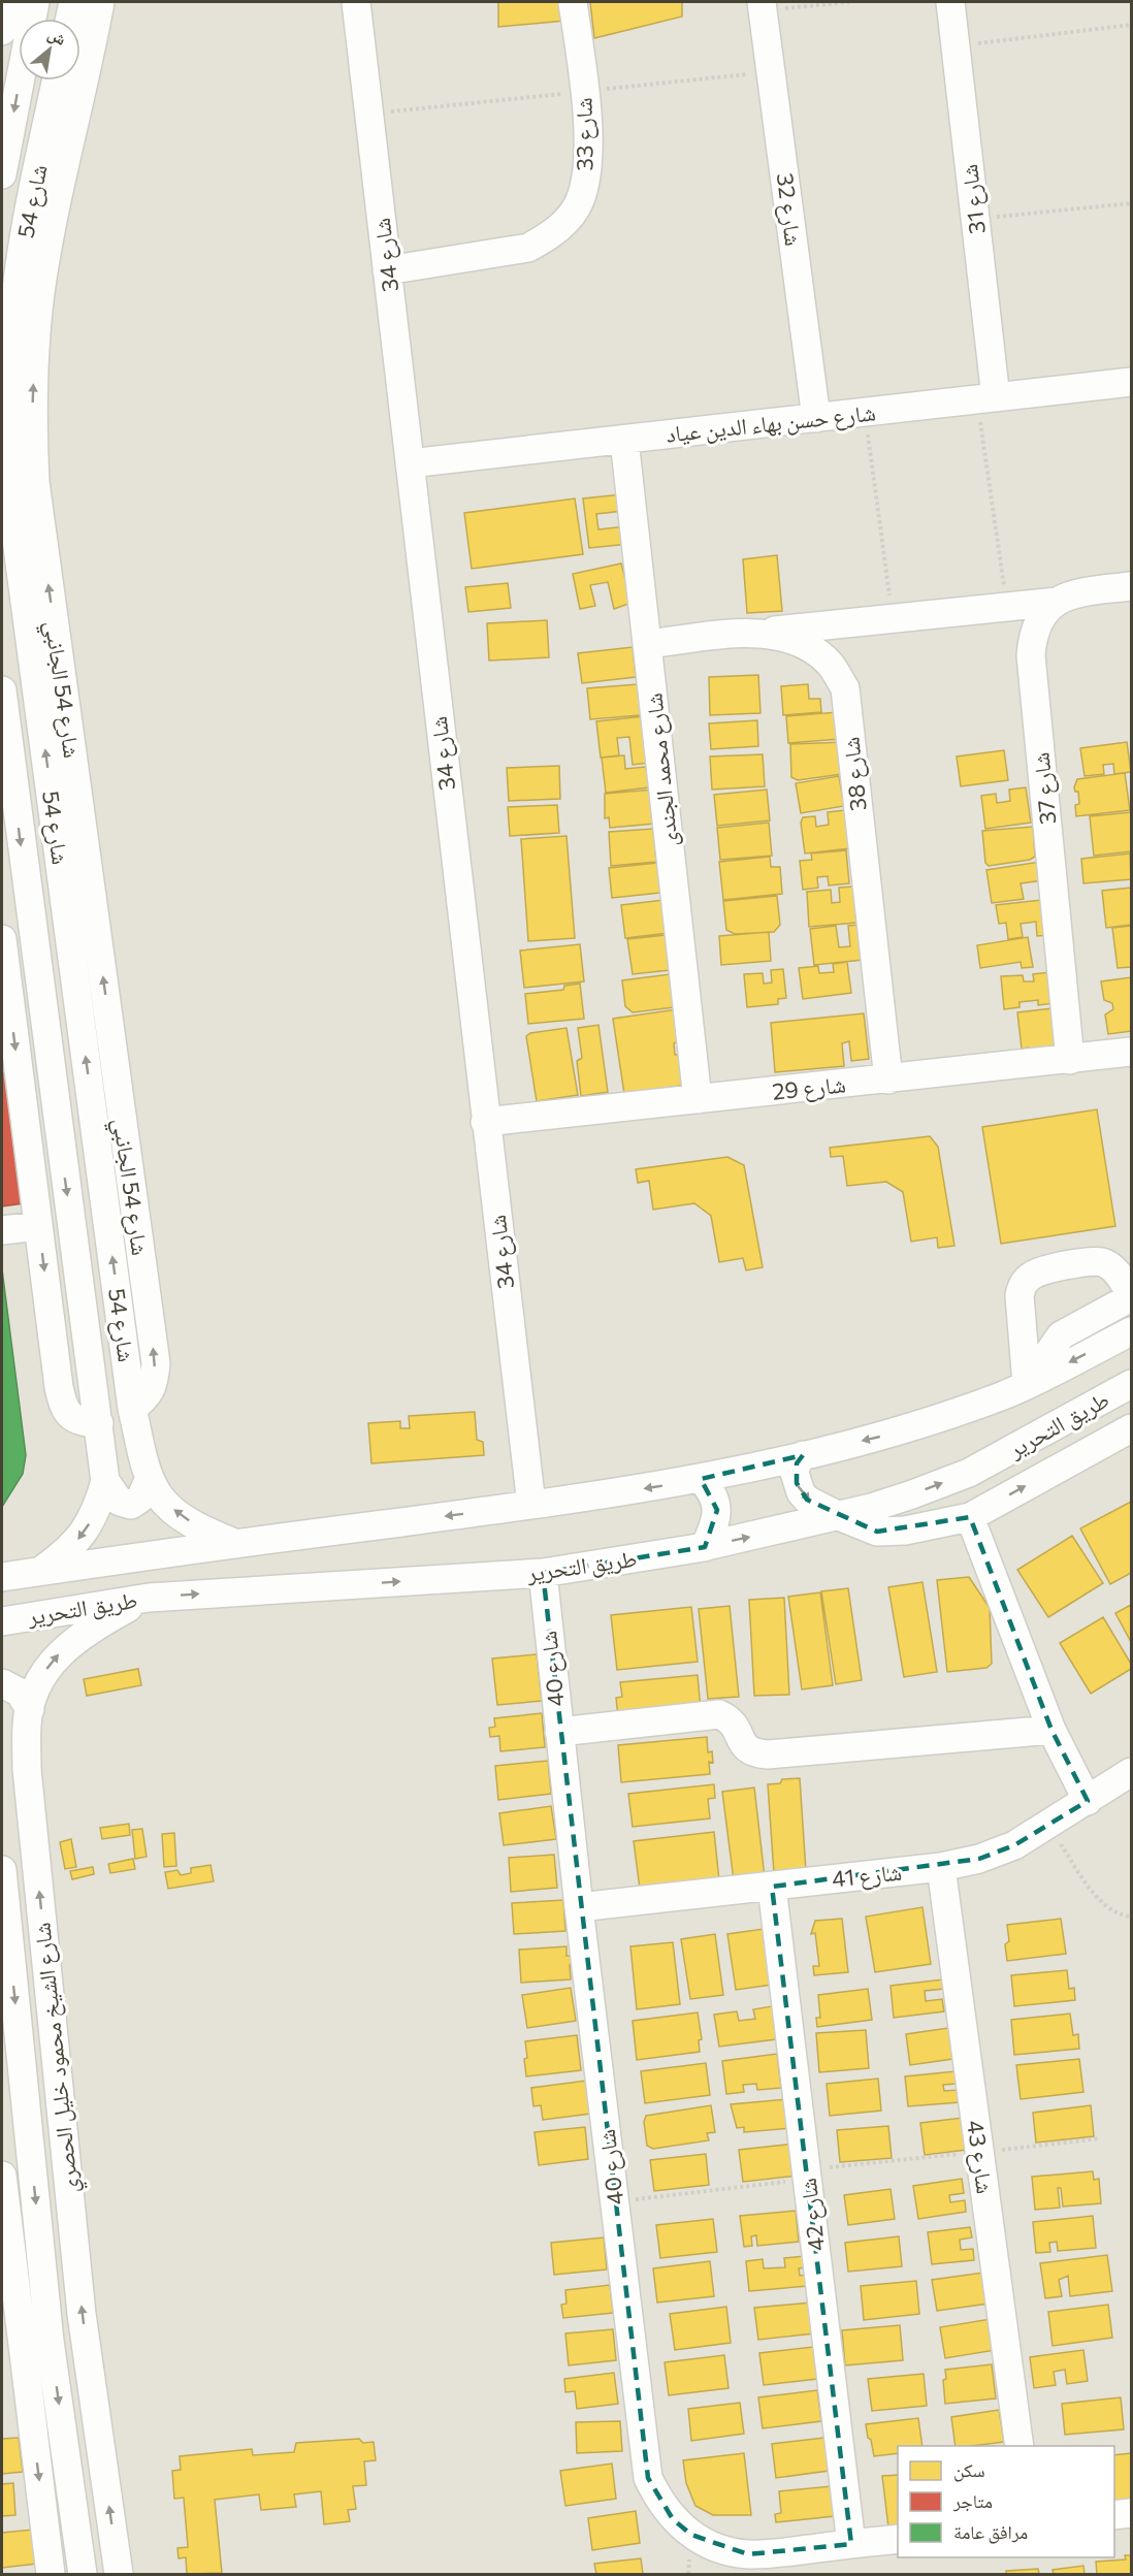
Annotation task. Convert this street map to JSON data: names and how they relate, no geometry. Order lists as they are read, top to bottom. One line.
{"streets":{"street":["شارع 33","شارع 31","شارع 54","شارع 32","شارع 34","شارع حسن بهاء الدين عياد","شارع 54 الجانبي","شارع محمد الجندى","شارع 38","شارع 37","شارع 29","طريق التحرير","شارع 40","شارع 41","شارع الشيخ محمود خليل الحصري","شارع 43","شارع 42"]},"crossings":[["شارع 33","شارع 34"],["شارع 31","شارع حسن بهاء الدين عياد"],["شارع 54","شارع 54 الجانبي"],["شارع 54","طريق التحرير"],["شارع 32","شارع حسن بهاء الدين عياد"],["شارع 34","شارع حسن بهاء الدين عياد"],["شارع 34","شارع 29"],["شارع 34","طريق التحرير"],["شارع حسن بهاء الدين عياد","شارع محمد الجندى"],["شارع محمد الجندى","شارع 38"],["شارع محمد الجندى","شارع 29"],["شارع 38","شارع 29"],["شارع 37","شارع 29"],["طريق التحرير","شارع 40"],["طريق التحرير","شارع الشيخ محمود خليل الحصري"],["شارع 40","شارع 41"],["شارع 40","شارع 42"],["شارع 41","شارع 43"],["شارع 41","شارع 42"]],"one_way":["شارع 54 الجانبي"],"legend":["سكن","متاجر","مرافق عامة"],"north":"top right"}
